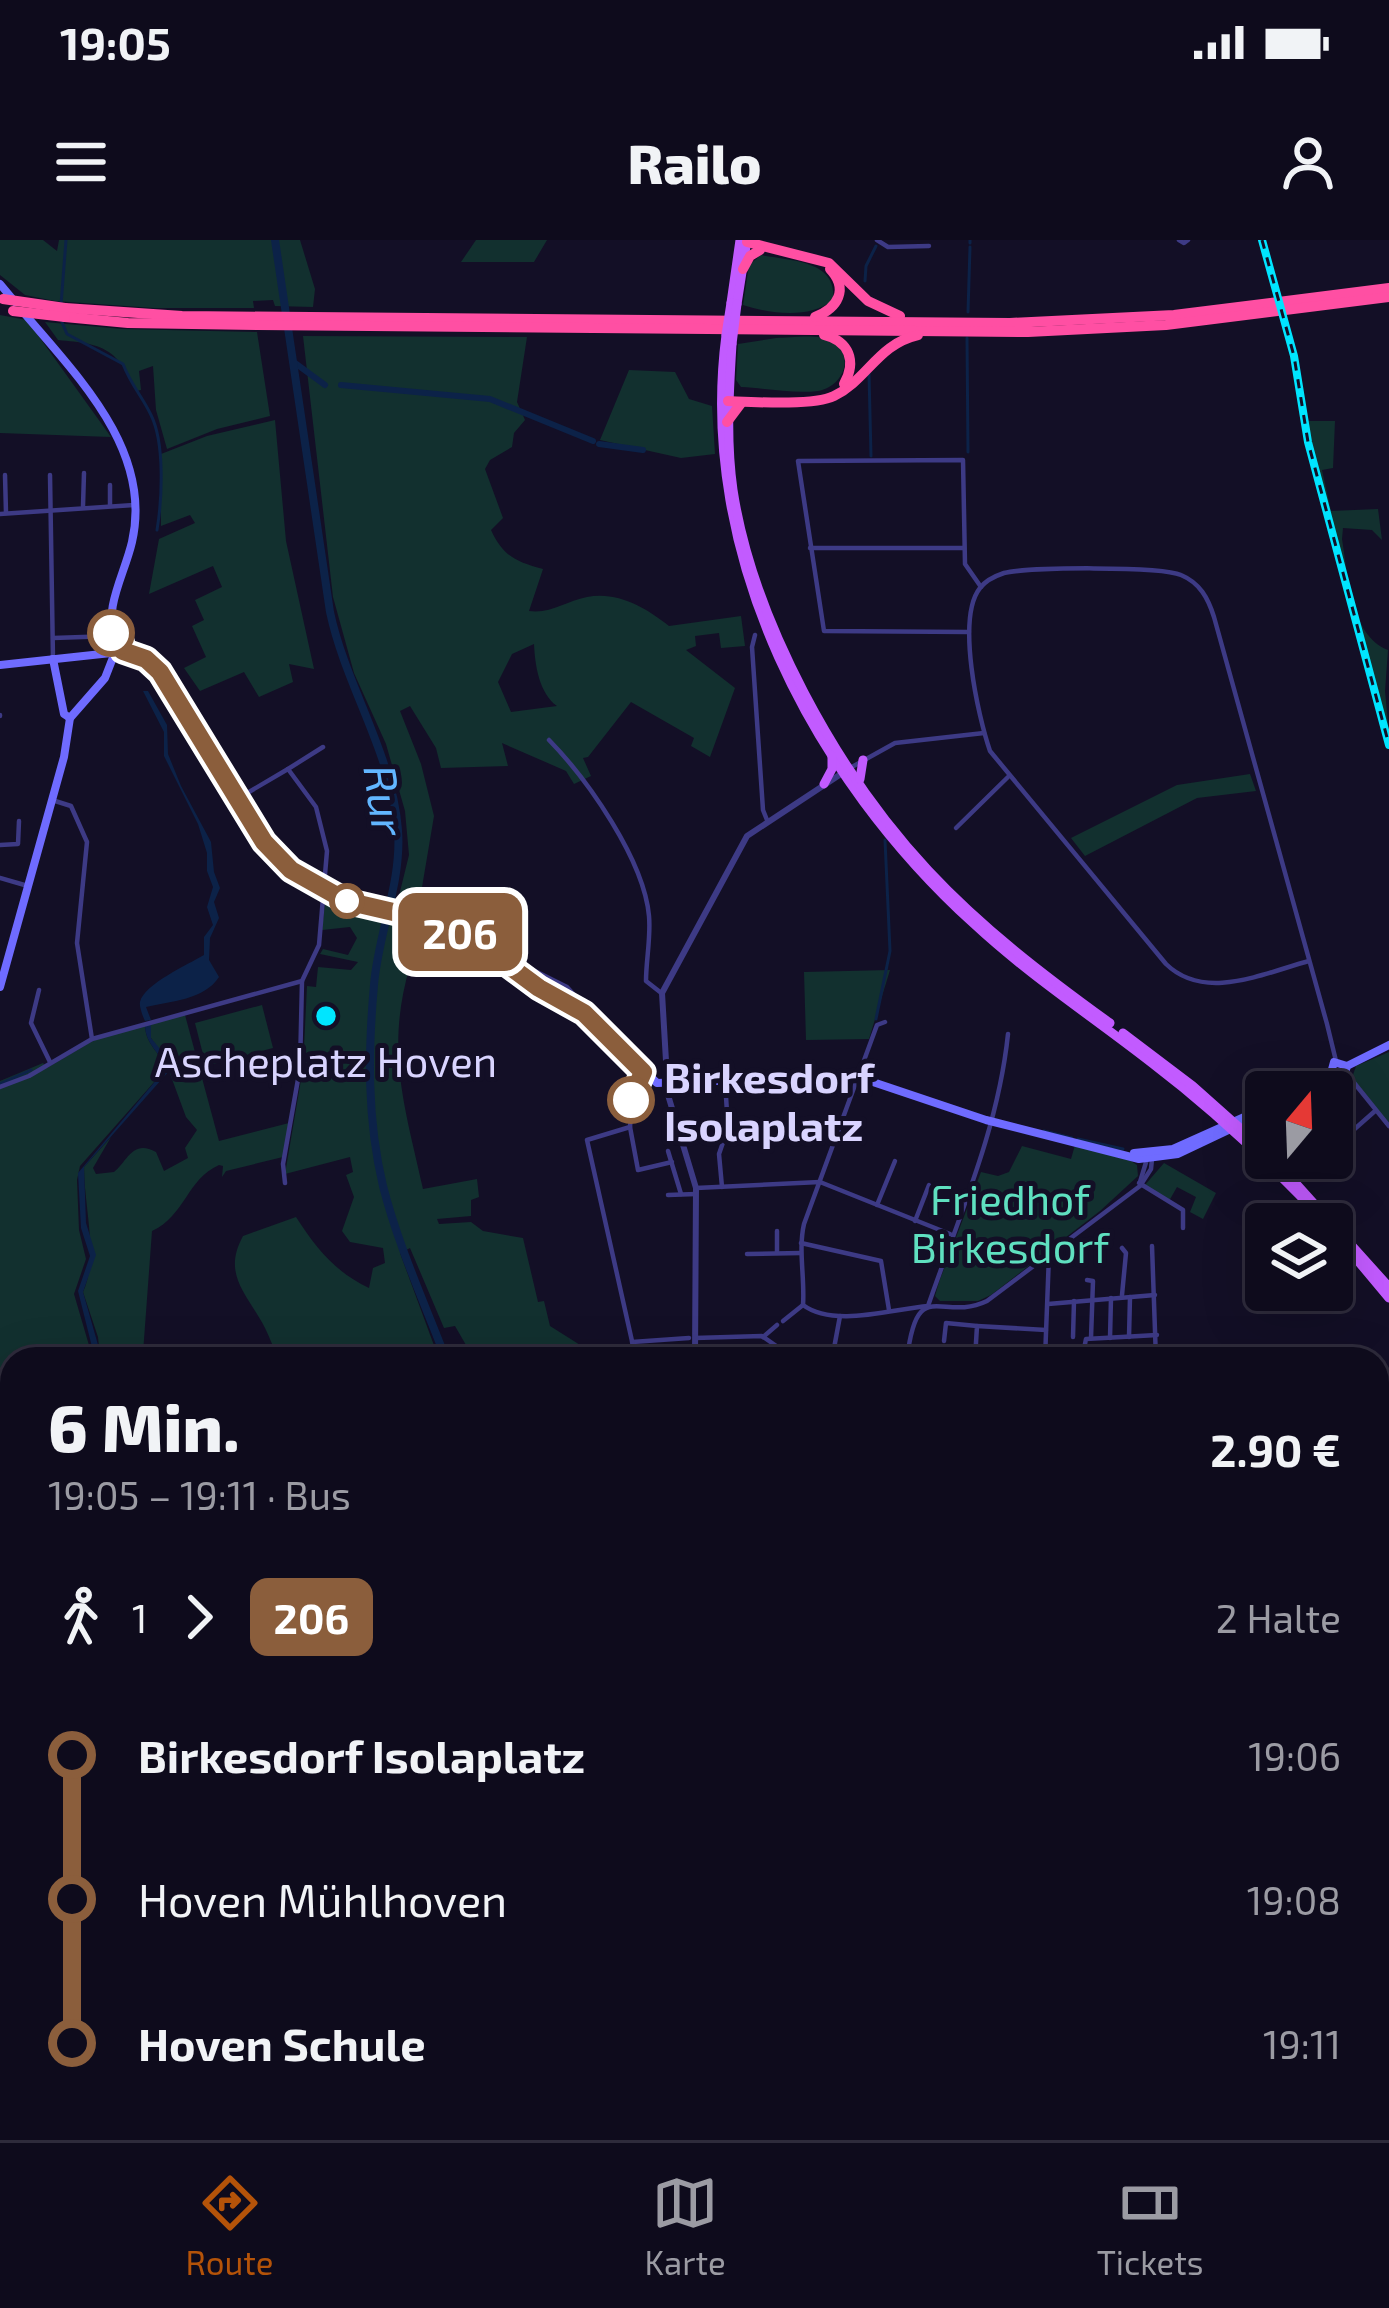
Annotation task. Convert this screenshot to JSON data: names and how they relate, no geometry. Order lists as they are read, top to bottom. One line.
{"water":["Rur"],"parks":["Friedhof Birkesdorf"],"places":["Ascheplatz Hoven","Birkesdorf Isolaplatz"],"lines":["bus line 206"],"north":"top","page":{"status":"19:05","header":"Railo","on_map":"206","heading":["6 Min.","19:05 – 19:11 · Bus","2.90 €"],"legs":["1","206","2 Halte"],"list":[{"name":"Birkesdorf Isolaplatz","value":"19:06"},{"name":"Hoven Mühlhoven","value":"19:08"},{"name":"Hoven Schule","value":"19:11"}],"tabs":["Route","Karte","Tickets"]}}
